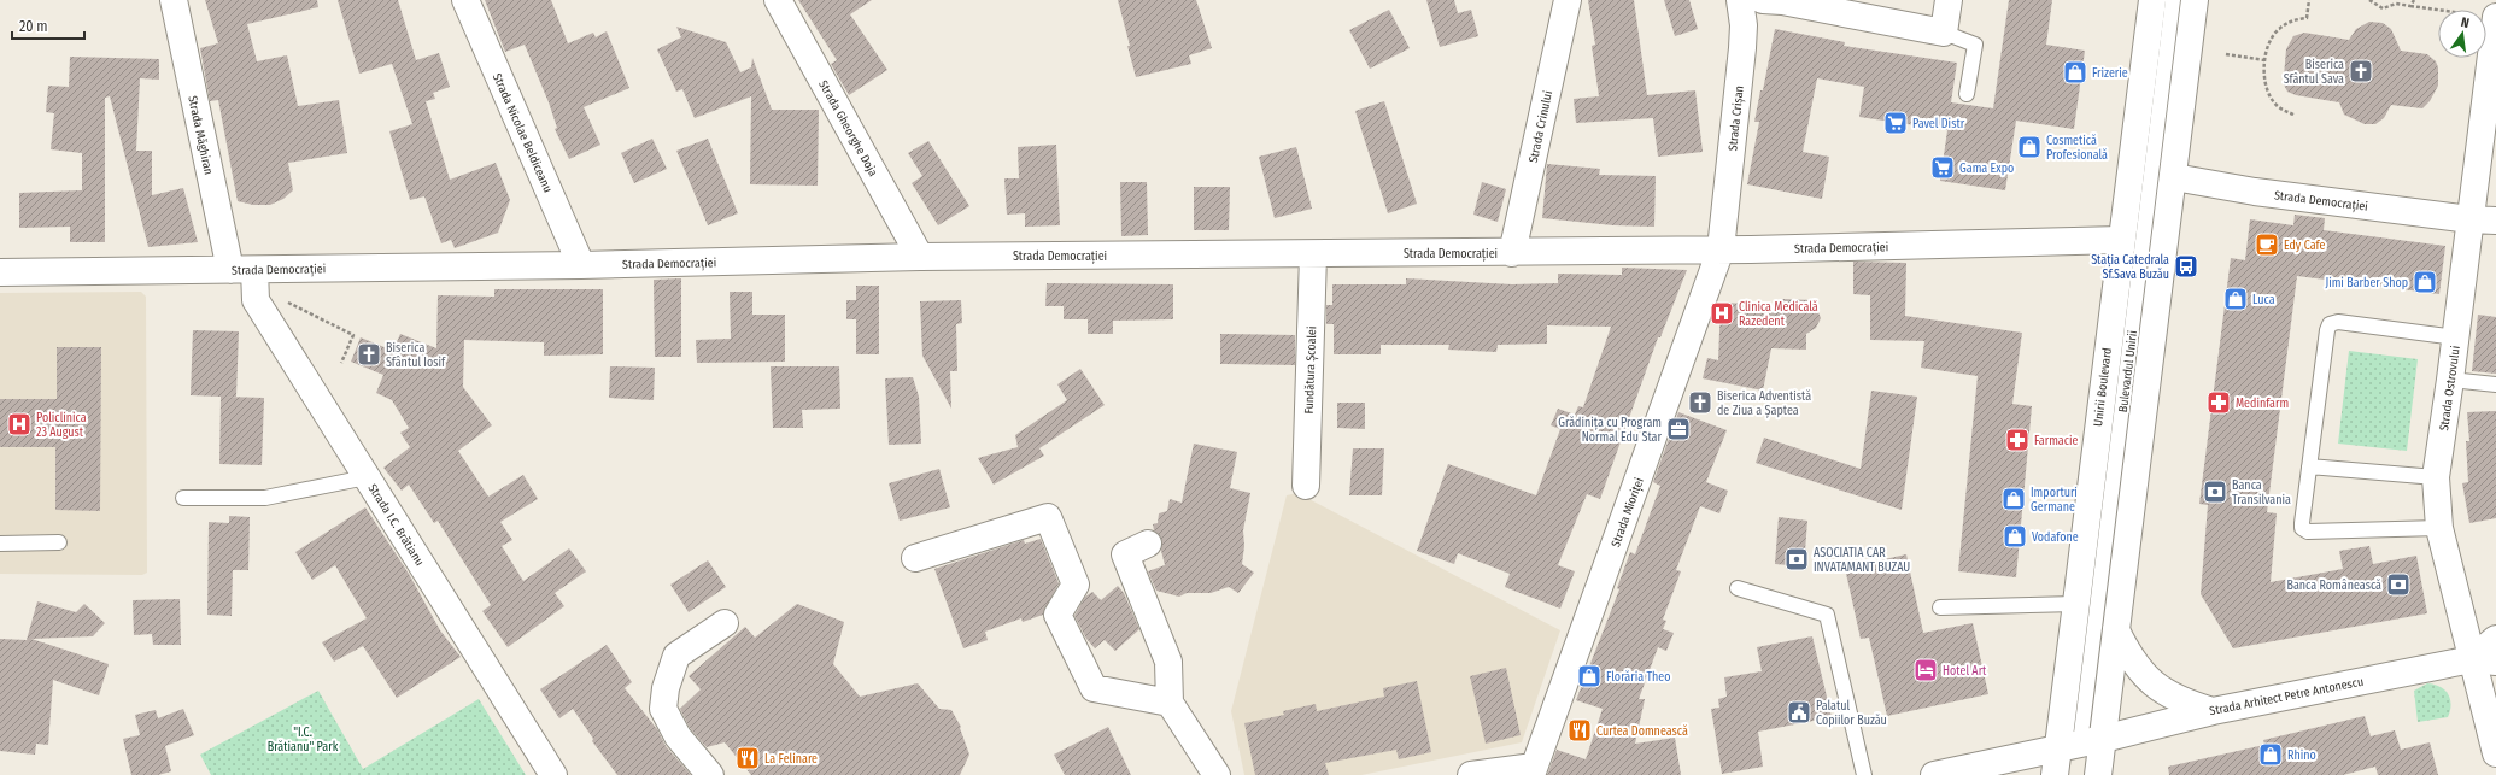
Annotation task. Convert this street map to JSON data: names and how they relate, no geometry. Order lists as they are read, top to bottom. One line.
{"streets":{"street":["Strada Crișan","Strada Crinului","Strada Gheorghe Doja","Strada Nicolae Beldiceanu","Strada Măghiran","Strada Democrației","Fundătura Școalei","Unirii Boulevard","Strada Ostrovului","Strada Mioriței","Strada I.C. Brătianu","Strada Arhitect Petre Antonescu"],"lane":["Bulevardul Unirii"]},"crossings":[["Strada Crișan","Strada Democrației"],["Strada Crișan","Strada Mioriței"],["Strada Crinului","Strada Democrației"],["Strada Gheorghe Doja","Strada Democrației"],["Strada Nicolae Beldiceanu","Strada Democrației"],["Strada Măghiran","Strada Democrației"],["Strada Măghiran","Strada I.C. Brătianu"],["Strada Democrației","Fundătura Școalei"],["Strada Democrației","Unirii Boulevard"],["Strada Democrației","Strada Ostrovului"],["Strada Democrației","Strada Mioriței"],["Strada Democrației","Strada I.C. Brătianu"],["Bulevardul Unirii","Unirii Boulevard"],["Bulevardul Unirii","Strada Arhitect Petre Antonescu"],["Unirii Boulevard","Strada Arhitect Petre Antonescu"],["Strada Ostrovului","Strada Arhitect Petre Antonescu"]],"parks":["\"I.C. Brătianu\" Park"],"places":{"church":["Biserica Sfântul Sava","Biserica Sfântul Iosif","Biserica Adventistă de Ziua a Șaptea"],"shop":["Frizerie","Cosmetică Profesională","Jimi Barber Shop","Luca","Importuri Germane","Vodafone","Florăria Theo","Rhino"],"supermarket":["Pavel Distr","Gama Expo"],"cafe":["Edy Cafe"],"bus stop":["Stația Catedrala Sf.Sava Buzău"],"hospital":["Clinica Medicală Razedent","Policlinica 23 August"],"pharmacy":["Medinfarm","Farmacie"],"office":["Grădinița cu Program Normal Edu Star"],"bank":["Banca Transilvania","ASOCIATIA CAR INVATAMANT BUZAU","Banca Românească"],"hotel":["Hotel Art"],"public building":["Palatul Copiilor Buzău"],"restaurant":["Curtea Domnească","La Felinare"]},"scale_bar":"20 m","north":"top"}
